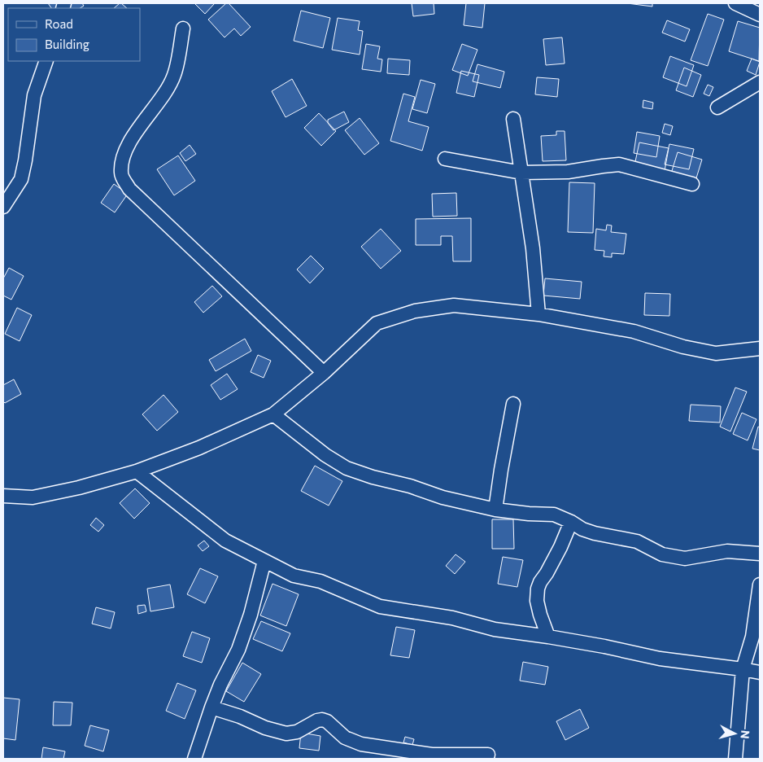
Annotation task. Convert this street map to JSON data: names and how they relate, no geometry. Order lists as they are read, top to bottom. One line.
{"legend":["Road","Building"],"north":"right"}
